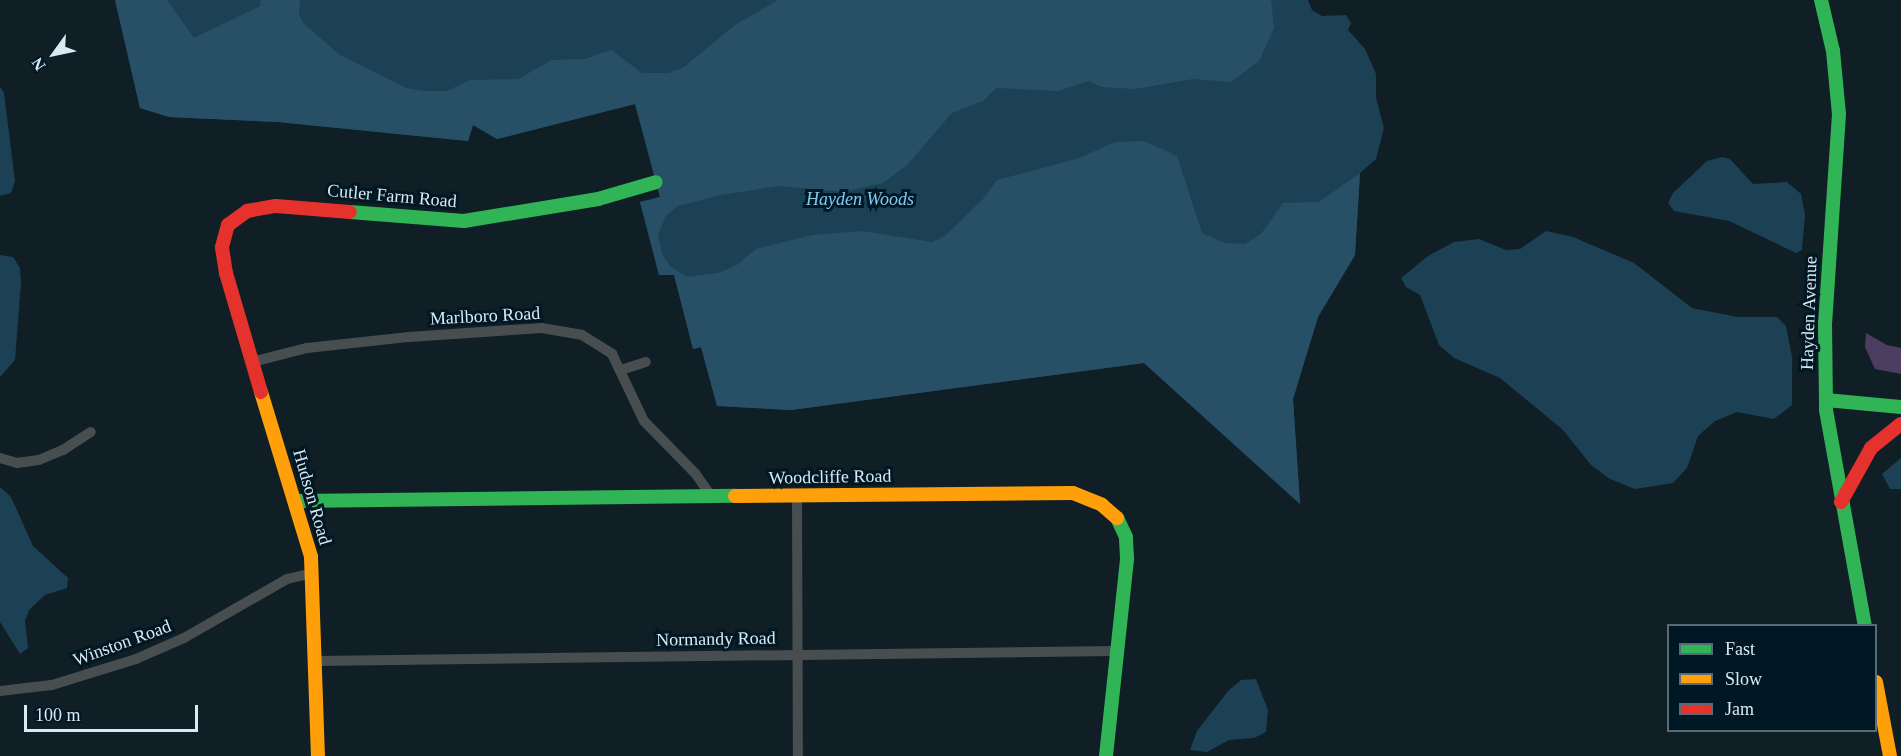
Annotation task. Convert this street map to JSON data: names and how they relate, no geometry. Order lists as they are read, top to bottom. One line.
{"streets":{"main road":["Cutler Farm Road","Hayden Avenue","Woodcliffe Road","Hudson Road"],"street":["Marlboro Road","Normandy Road","Winston Road"]},"crossings":[["Cutler Farm Road","Hudson Road"],["Marlboro Road","Woodcliffe Road"],["Marlboro Road","Hudson Road"],["Woodcliffe Road","Hudson Road"],["Woodcliffe Road","Normandy Road"],["Hudson Road","Normandy Road"],["Hudson Road","Winston Road"]],"parks":["Hayden Woods"],"legend":["Fast","Slow","Jam"],"scale_bar":"100 m","north":"bottom left"}
